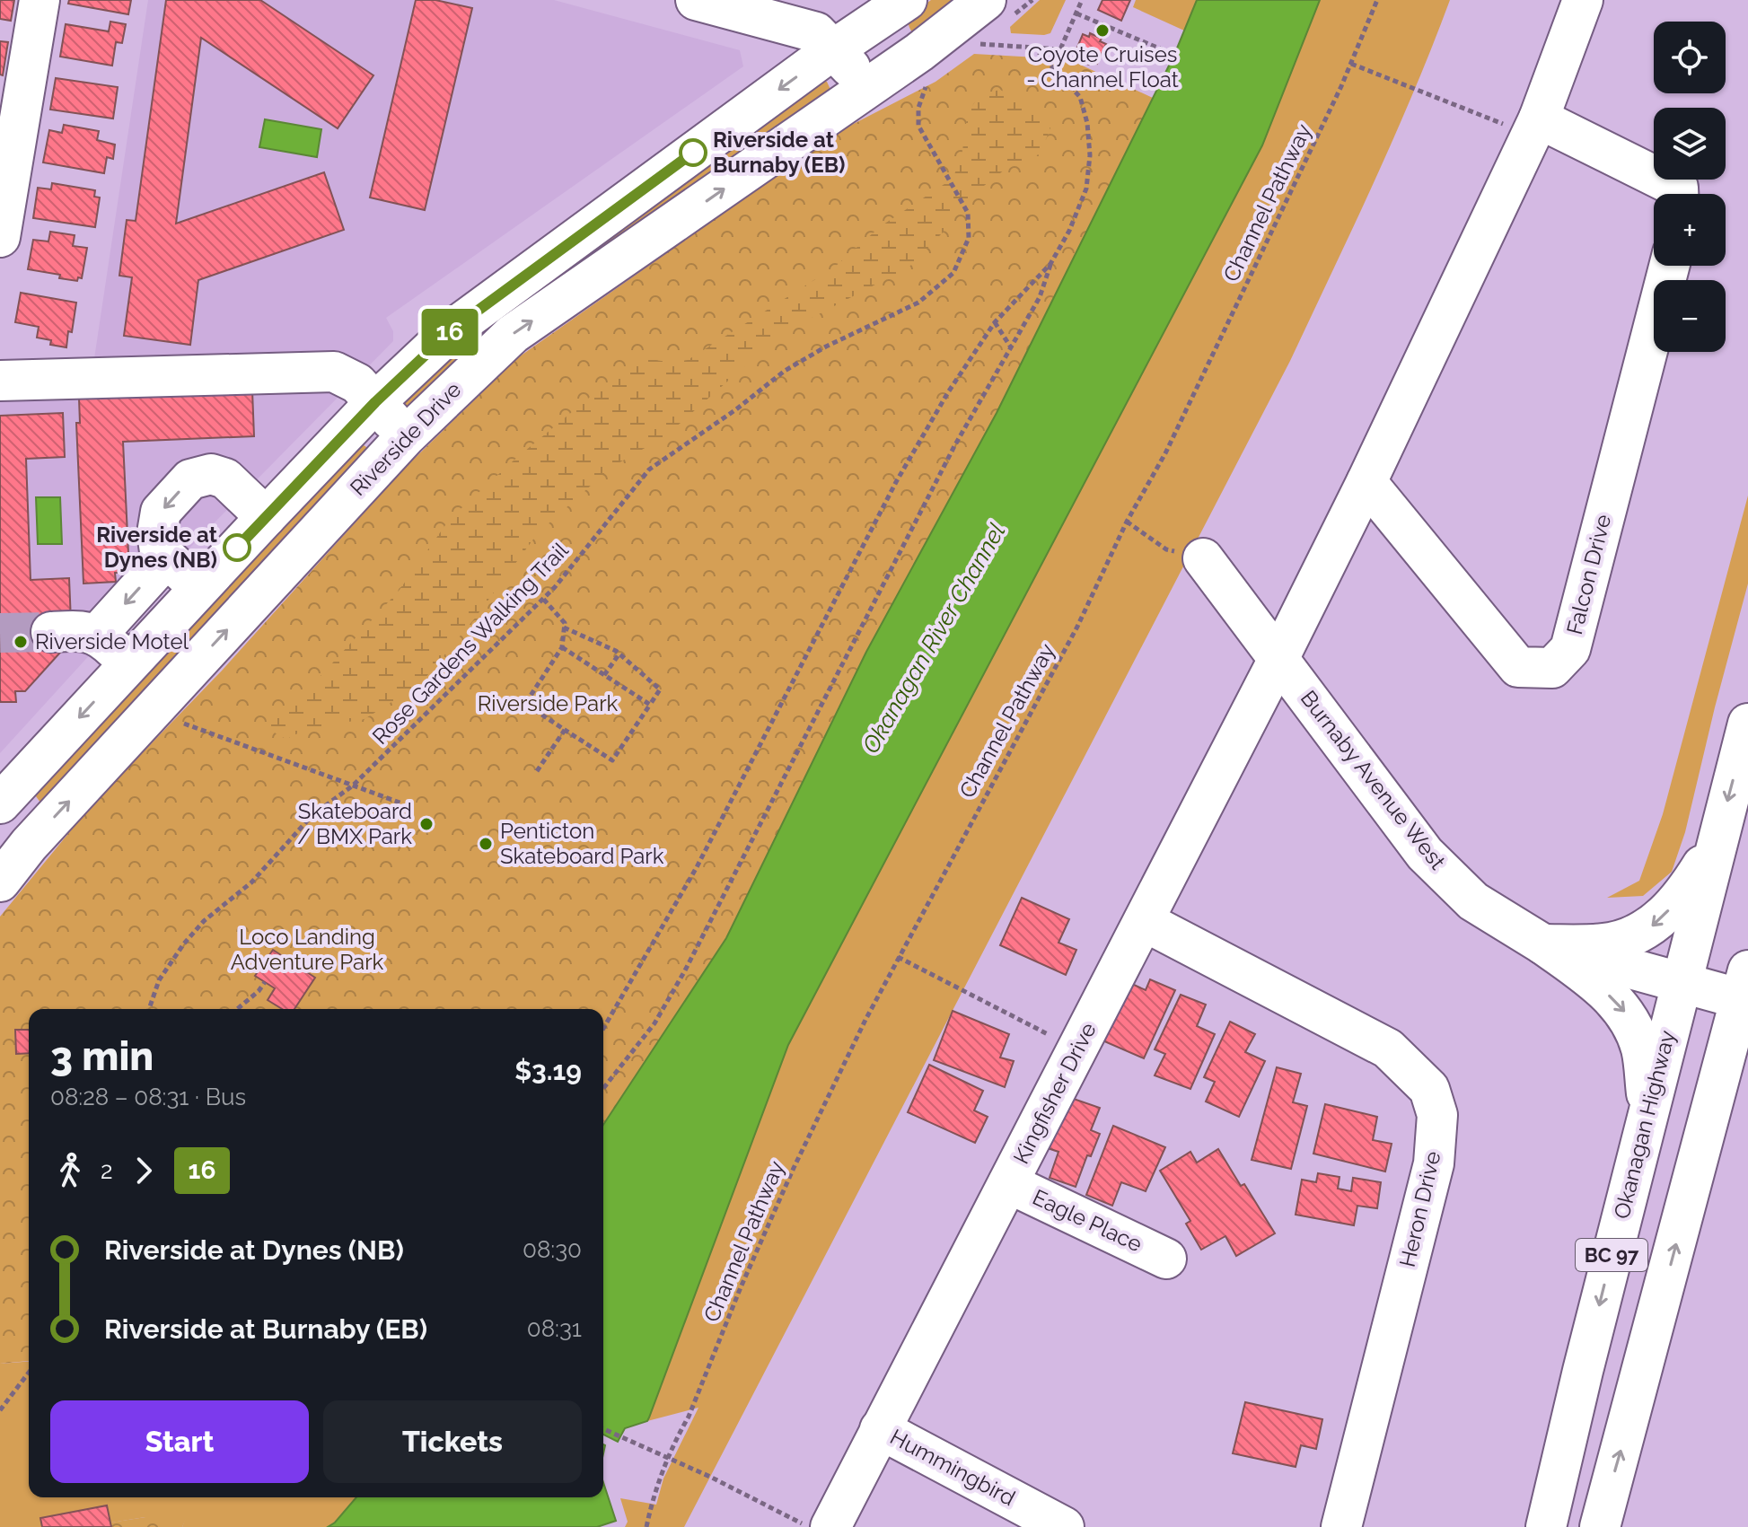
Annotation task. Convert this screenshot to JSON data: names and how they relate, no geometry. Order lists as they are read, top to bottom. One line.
{"streets":{"main road":["Riverside Drive","Falcon Drive","Burnaby Avenue West","Kingfisher Drive","Okanagan Highway","Heron Drive","Eagle Place","BC 97","Hummingbird"],"path":["Channel Pathway","Rose Gardens Walking Trail"]},"crossings":[["Burnaby Avenue West","Kingfisher Drive"],["Burnaby Avenue West","Okanagan Highway"],["Burnaby Avenue West","BC 97"],["Kingfisher Drive","Heron Drive"],["Kingfisher Drive","Eagle Place"],["Kingfisher Drive","Hummingbird"]],"water":["Okanagan River Channel"],"parks":["Riverside Park","Loco Landing Adventure Park"],"places":["Coyote Cruises - Channel Float","Riverside at Burnaby (EB)","Riverside at Dynes (NB)","Riverside Motel","Skateboard / BMX Park","Penticton Skateboard Park"],"lines":["bus line 16"],"page":{"on_map":"16","map_buttons":["+","−"],"heading":["3 min","08:28 – 08:31 · Bus","$3.19"],"legs":["2","16"],"list":[{"name":"Riverside at Dynes (NB)","value":"08:30"},{"name":"Riverside at Burnaby (EB)","value":"08:31"}],"buttons":["Start","Tickets"]}}
